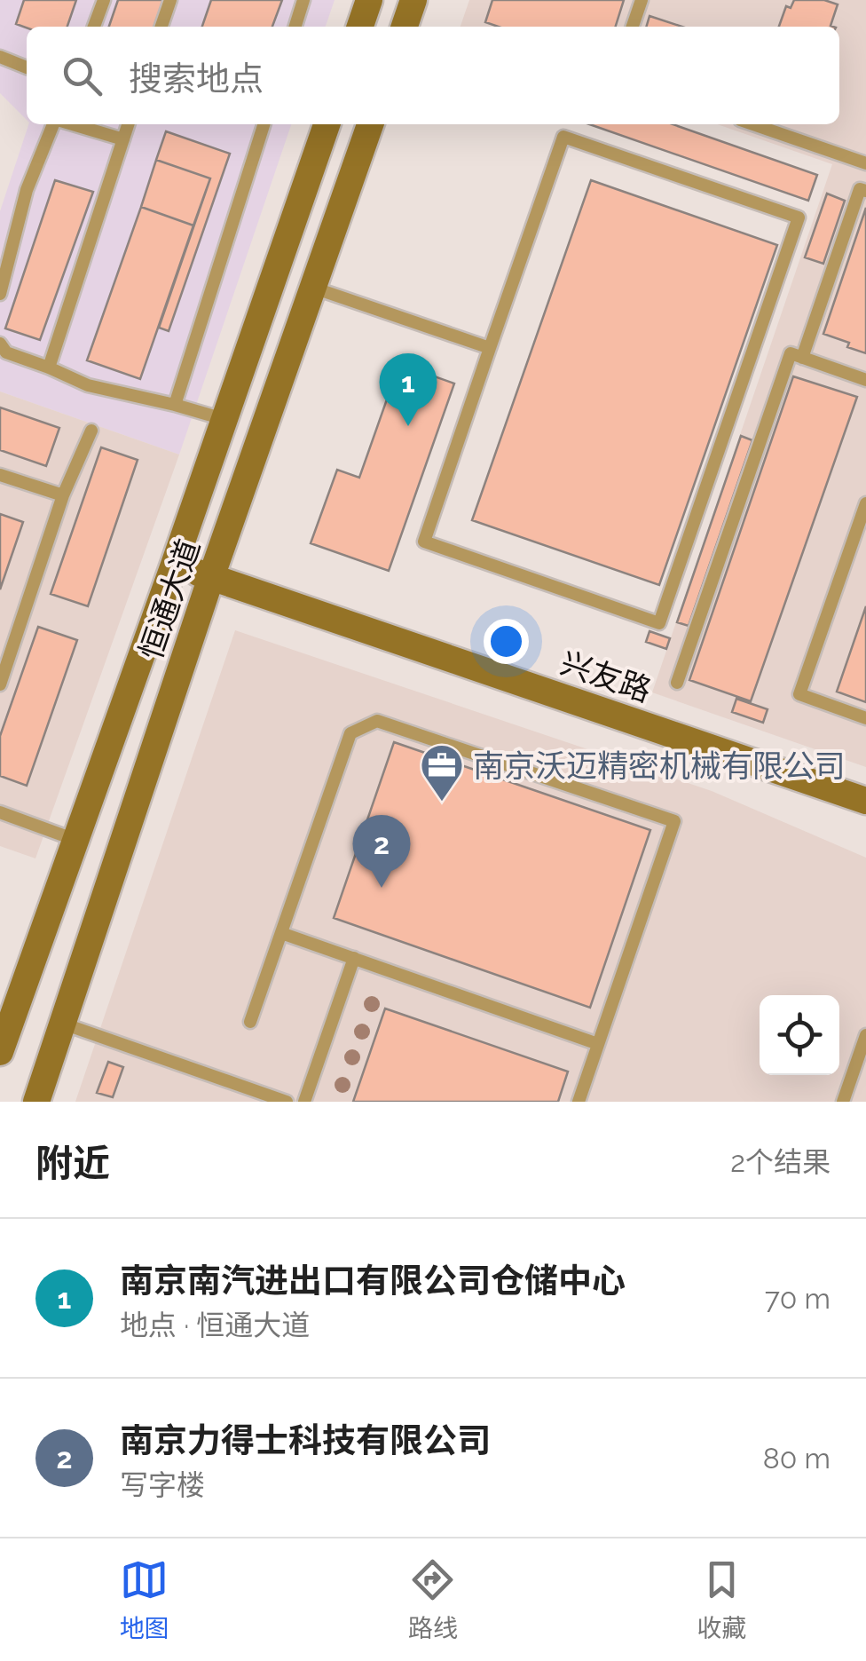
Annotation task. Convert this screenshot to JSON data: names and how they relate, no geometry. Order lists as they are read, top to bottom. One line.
{"streets":{"main road":["恒通大道","兴友路"]},"crossings":[["恒通大道","兴友路"]],"places":{"office":["南京沃迈精密机械有限公司"]},"page":{"search":"搜索地点","pins":["1","2"],"heading":["附近","2个结果"],"list":[{"mark":"1","name":"南京南汽进出口有限公司仓储中心","note":"地点 · 恒通大道","value":"70 m"},{"mark":"2","name":"南京力得士科技有限公司","note":"写字楼","value":"80 m"}],"nav":["地图","路线","收藏"]}}
